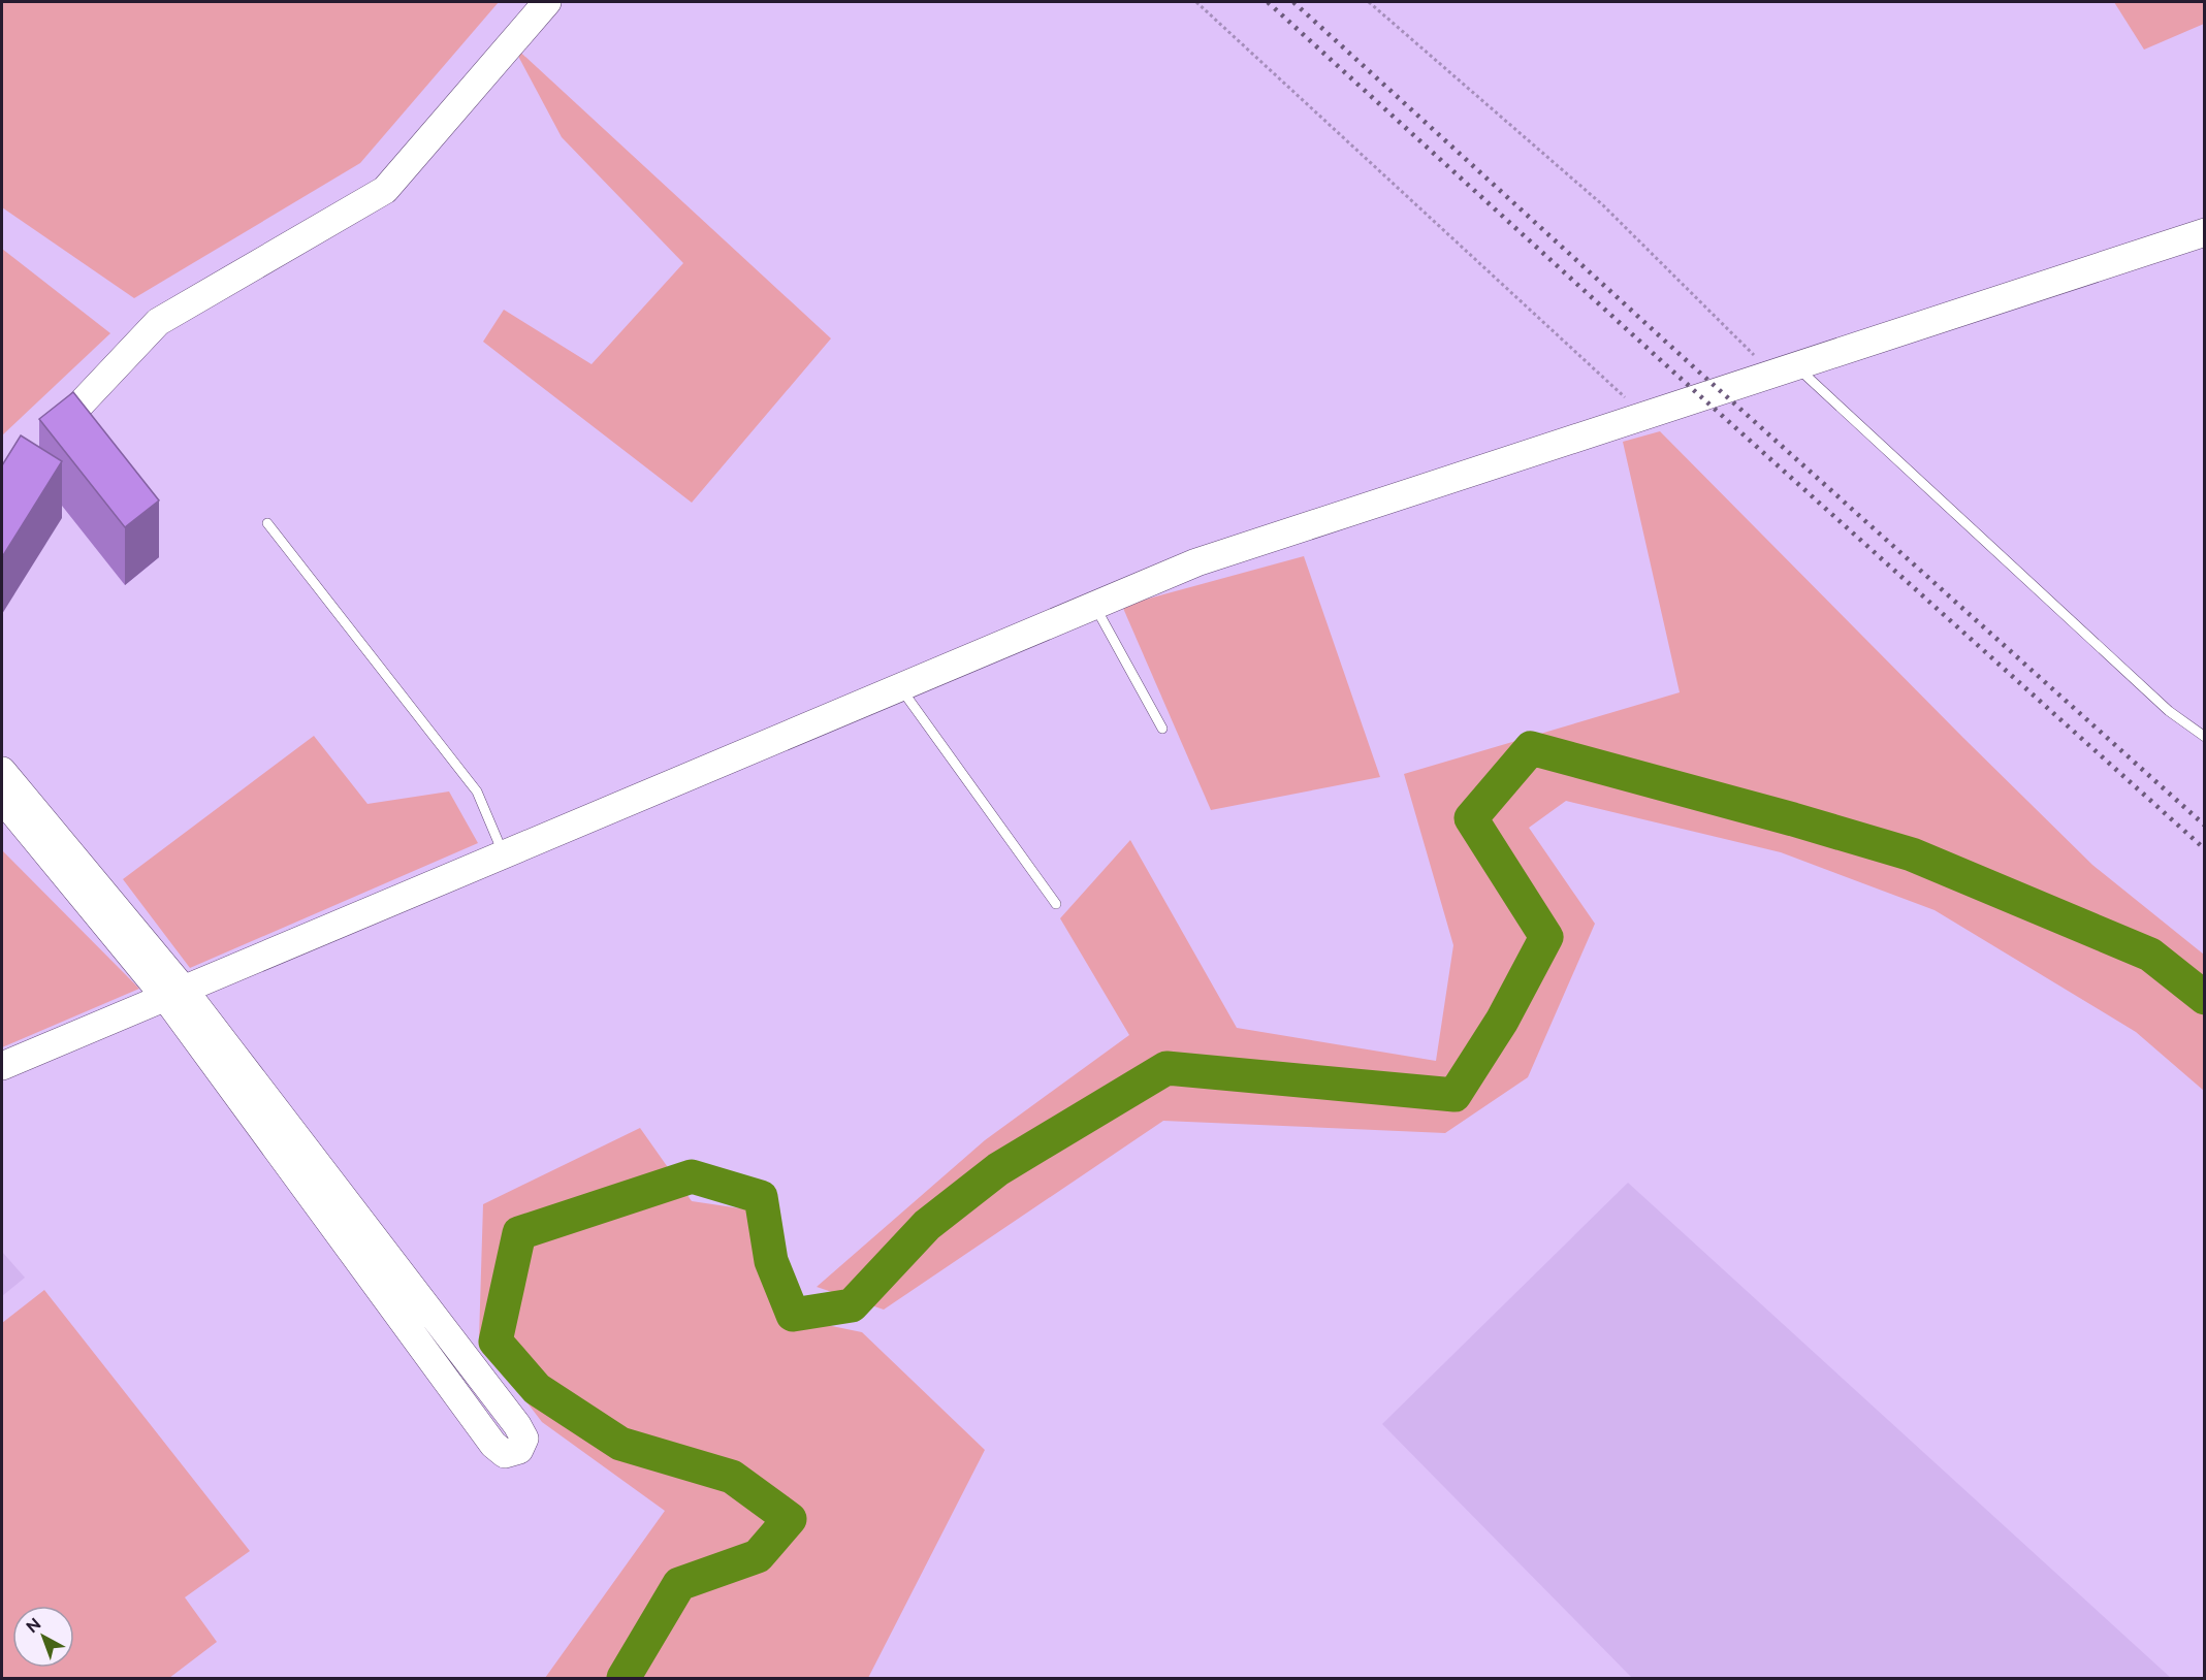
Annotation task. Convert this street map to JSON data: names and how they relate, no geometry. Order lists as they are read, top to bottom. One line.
{"north":"top left"}
